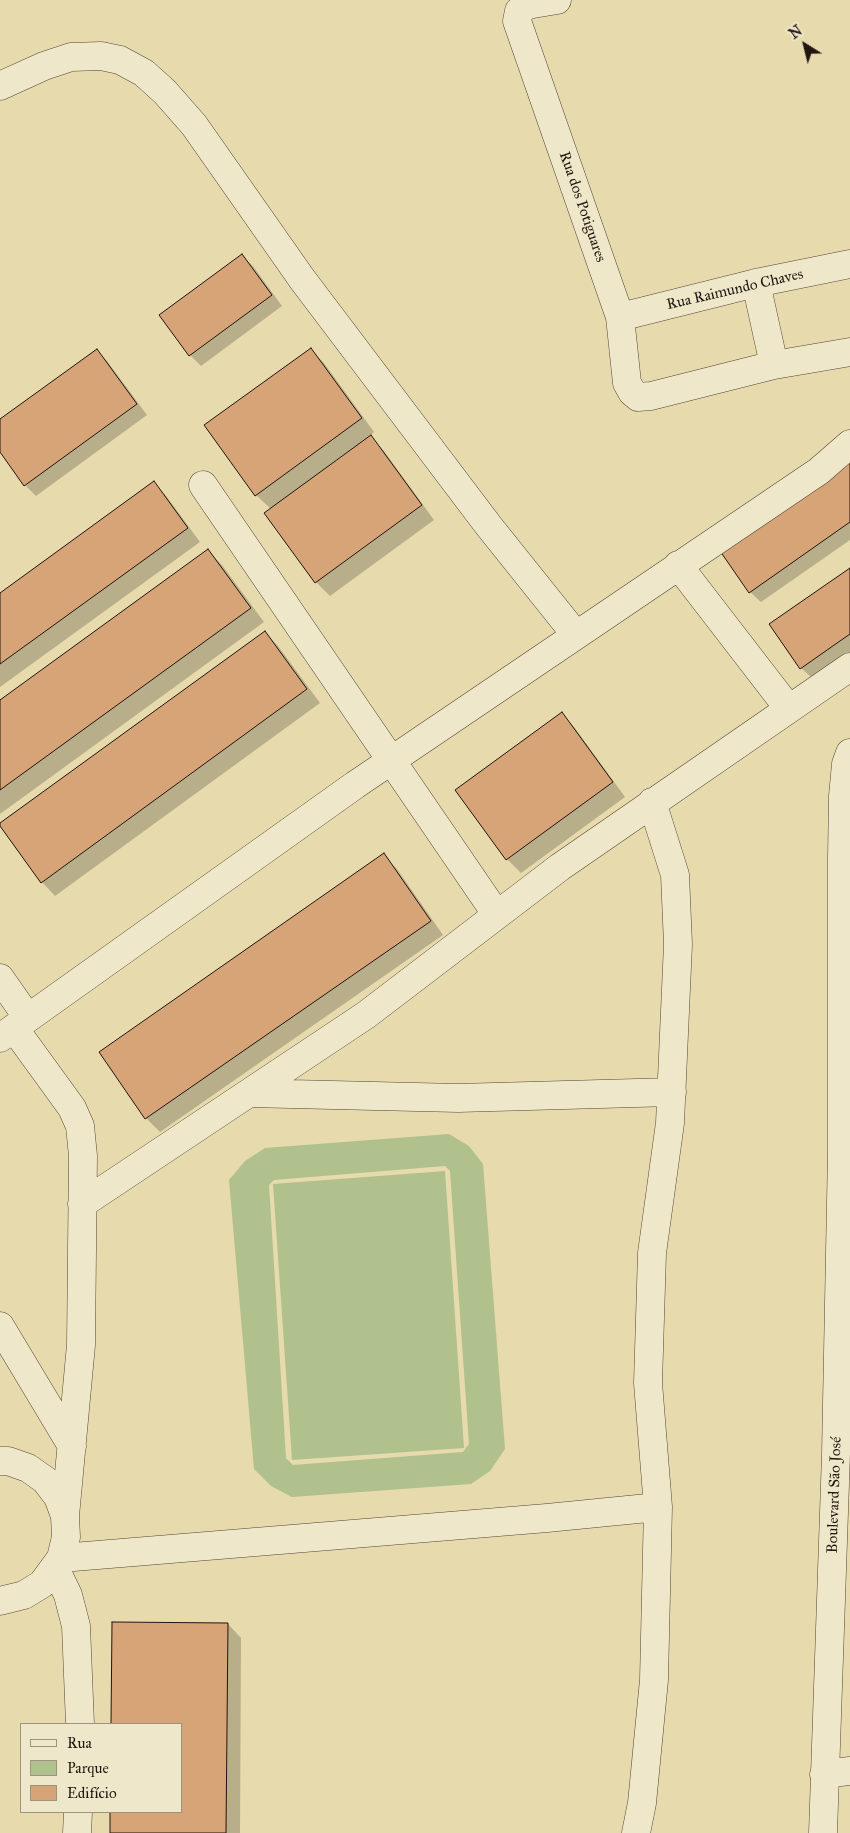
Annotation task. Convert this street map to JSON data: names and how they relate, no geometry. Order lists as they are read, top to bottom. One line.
{"streets":{"street":["Rua dos Potiguares","Rua Raimundo Chaves","Boulevard São José"]},"crossings":[["Rua dos Potiguares","Rua Raimundo Chaves"]],"legend":["Rua","Parque","Edifício"],"north":"top left"}
